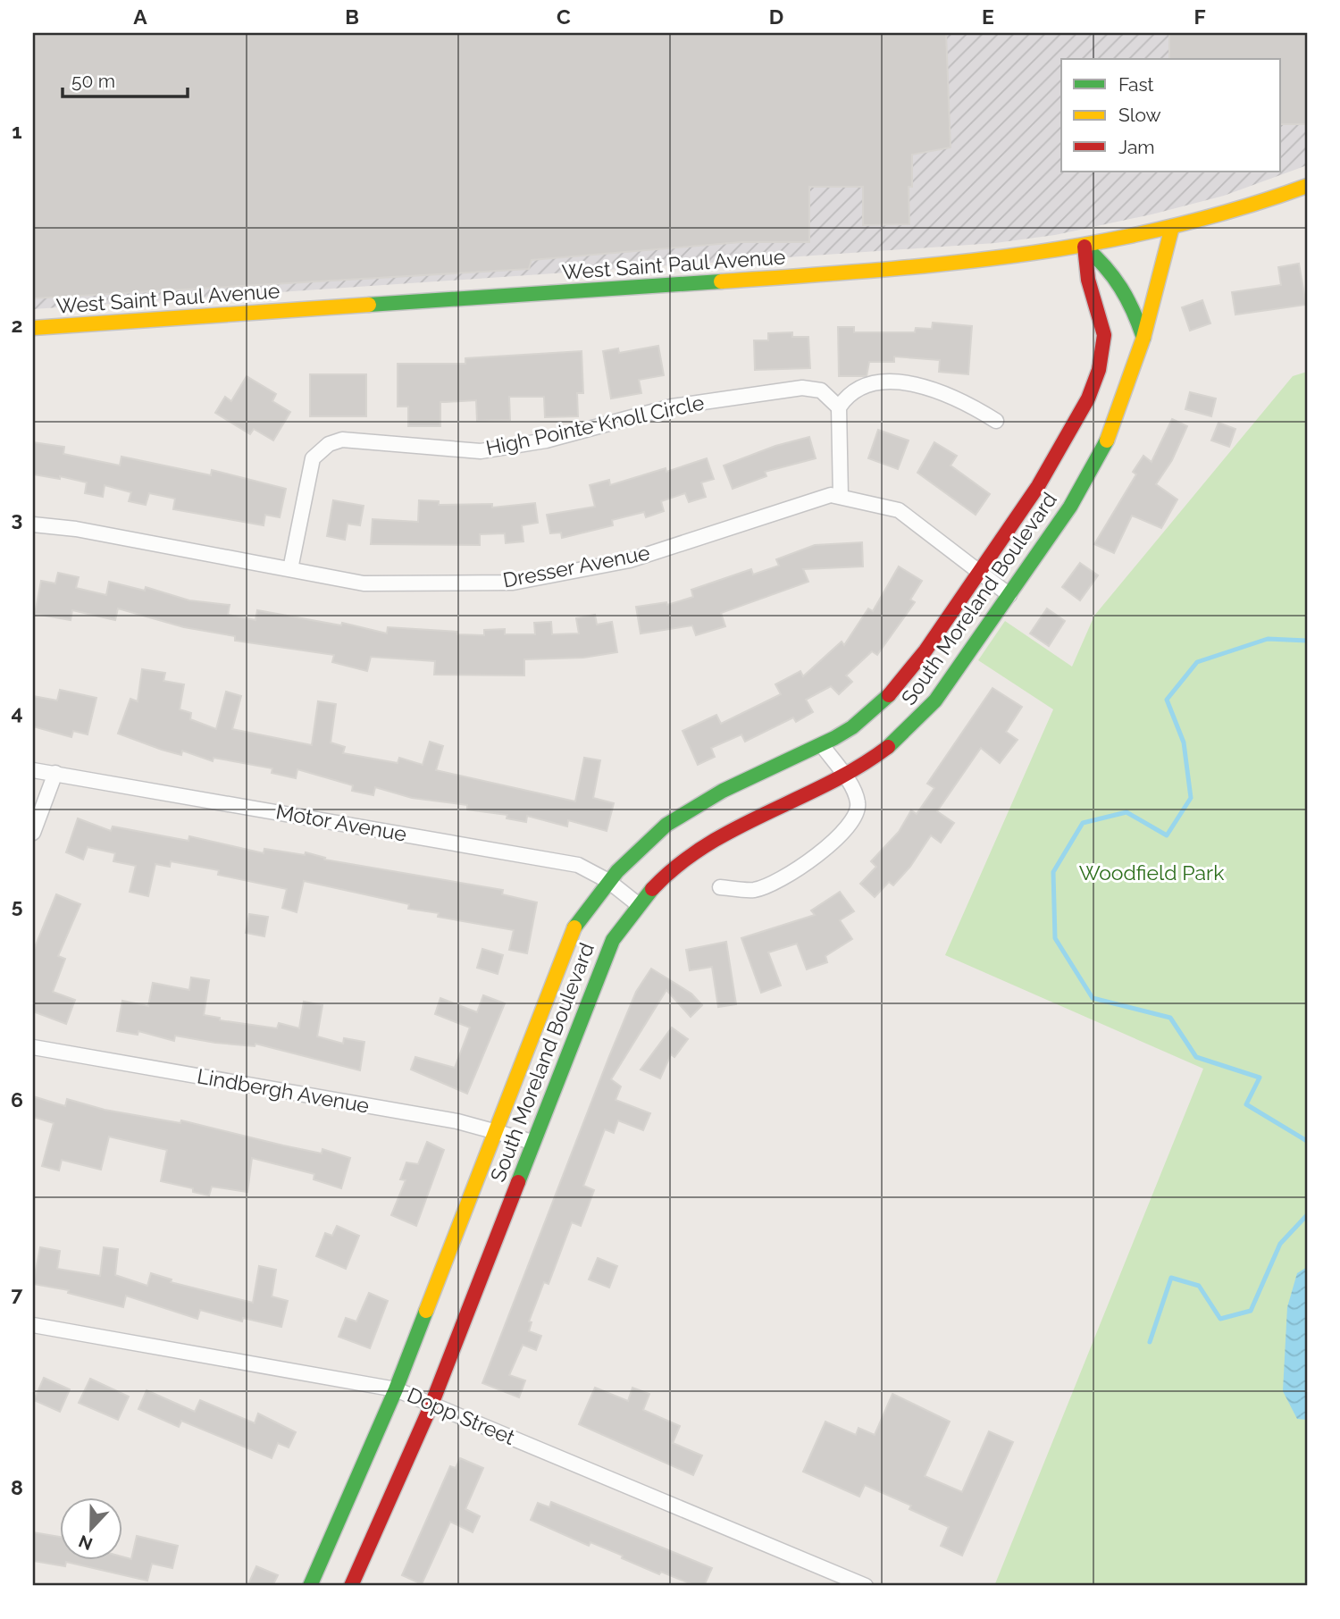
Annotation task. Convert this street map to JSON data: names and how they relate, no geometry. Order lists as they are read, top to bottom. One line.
{"streets":{"street":["West Saint Paul Avenue","High Pointe Knoll Circle","Dresser Avenue","South Moreland Boulevard","Motor Avenue","Lindbergh Avenue","Dopp Street"]},"crossings":[["West Saint Paul Avenue","South Moreland Boulevard"],["High Pointe Knoll Circle","Dresser Avenue"],["Dresser Avenue","South Moreland Boulevard"],["South Moreland Boulevard","Motor Avenue"],["South Moreland Boulevard","Lindbergh Avenue"],["South Moreland Boulevard","Dopp Street"]],"parks":["Woodfield Park"],"legend":["Fast","Slow","Jam"],"scale_bar":"50 m","north":"bottom","grid":{"columns":["A","B","C","D","E","F"],"rows":["1","2","3","4","5","6","7","8"]}}
